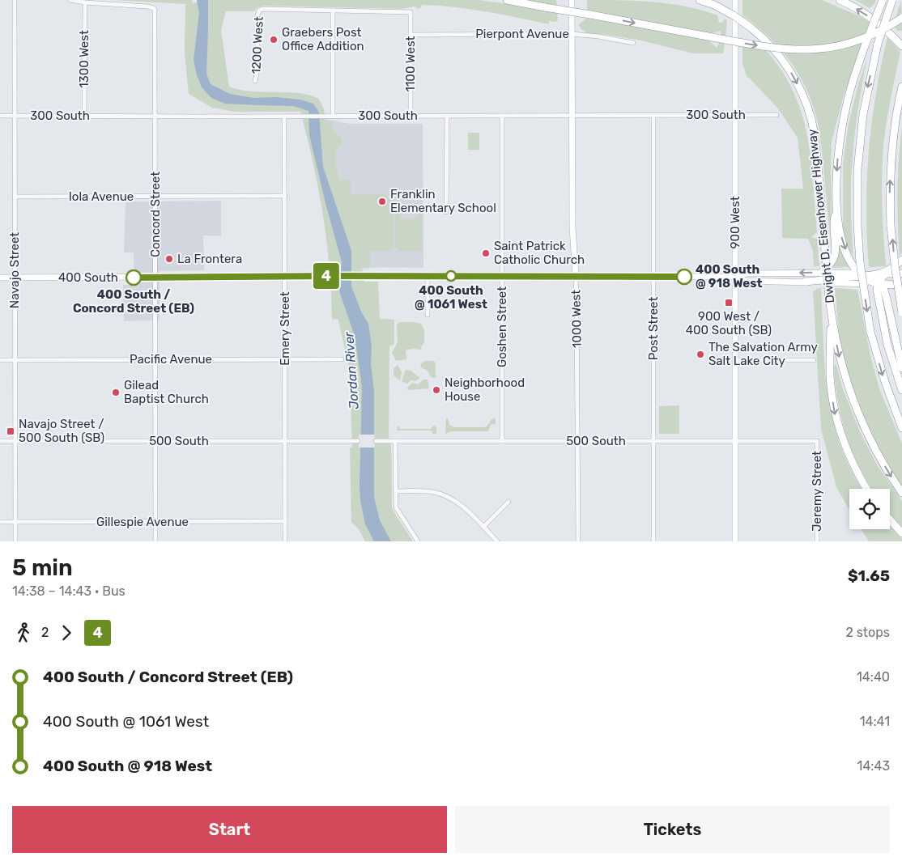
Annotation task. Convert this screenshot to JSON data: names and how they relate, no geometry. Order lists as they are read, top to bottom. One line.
{"streets":{"highway":["Dwight D. Eisenhower Highway"],"main road":["900 West","400 South","1000 West"],"street":["Pierpont Avenue","1200 West","1300 West","1100 West","300 South","Iola Avenue","Concord Street","Navajo Street","Goshen Street","Emery Street","Post Street","Pacific Avenue","500 South","Jeremy Street","Gillespie Avenue"]},"crossings":[["Pierpont Avenue","1100 West"],["Pierpont Avenue","1000 West"],["1200 West","1100 West"],["1300 West","300 South"],["1300 West","Concord Street"],["1100 West","300 South"],["300 South","Concord Street"],["300 South","900 West"],["300 South","Navajo Street"],["300 South","1000 West"],["300 South","Goshen Street"],["300 South","Emery Street"],["300 South","Post Street"],["Iola Avenue","Concord Street"],["Iola Avenue","Navajo Street"],["Iola Avenue","Emery Street"],["Concord Street","400 South"],["Concord Street","Pacific Avenue"],["Concord Street","500 South"],["Concord Street","Gillespie Avenue"],["900 West","400 South"],["900 West","500 South"],["Navajo Street","400 South"],["Navajo Street","Pacific Avenue"],["Navajo Street","500 South"],["Navajo Street","Gillespie Avenue"],["400 South","1000 West"],["400 South","Goshen Street"],["400 South","Emery Street"],["400 South","Post Street"],["1000 West","500 South"],["Goshen Street","500 South"],["Emery Street","Pacific Avenue"],["Emery Street","500 South"],["Emery Street","Gillespie Avenue"],["Post Street","500 South"],["500 South","Jeremy Street"]],"water":["Jordan River"],"places":{"other":["Graebers Post Office Addition","Franklin Elementary School","Saint Patrick Catholic Church","La Frontera","400 South @ 1061 West","400 South @ 918 West","400 South / Concord Street (EB)","The Salvation Army Salt Lake City","Neighborhood House","Gilead Baptist Church"],"transit":["900 West / 400 South (SB)","Navajo Street / 500 South (SB)"]},"lines":["bus line 4"],"page":{"on_map":"4","heading":["5 min","14:38 – 14:43 · Bus","$1.65"],"legs":["2","4","2 stops"],"list":[{"name":"400 South / Concord Street (EB)","value":"14:40"},{"name":"400 South @ 1061 West","value":"14:41"},{"name":"400 South @ 918 West","value":"14:43"}],"buttons":["Start","Tickets"]}}
